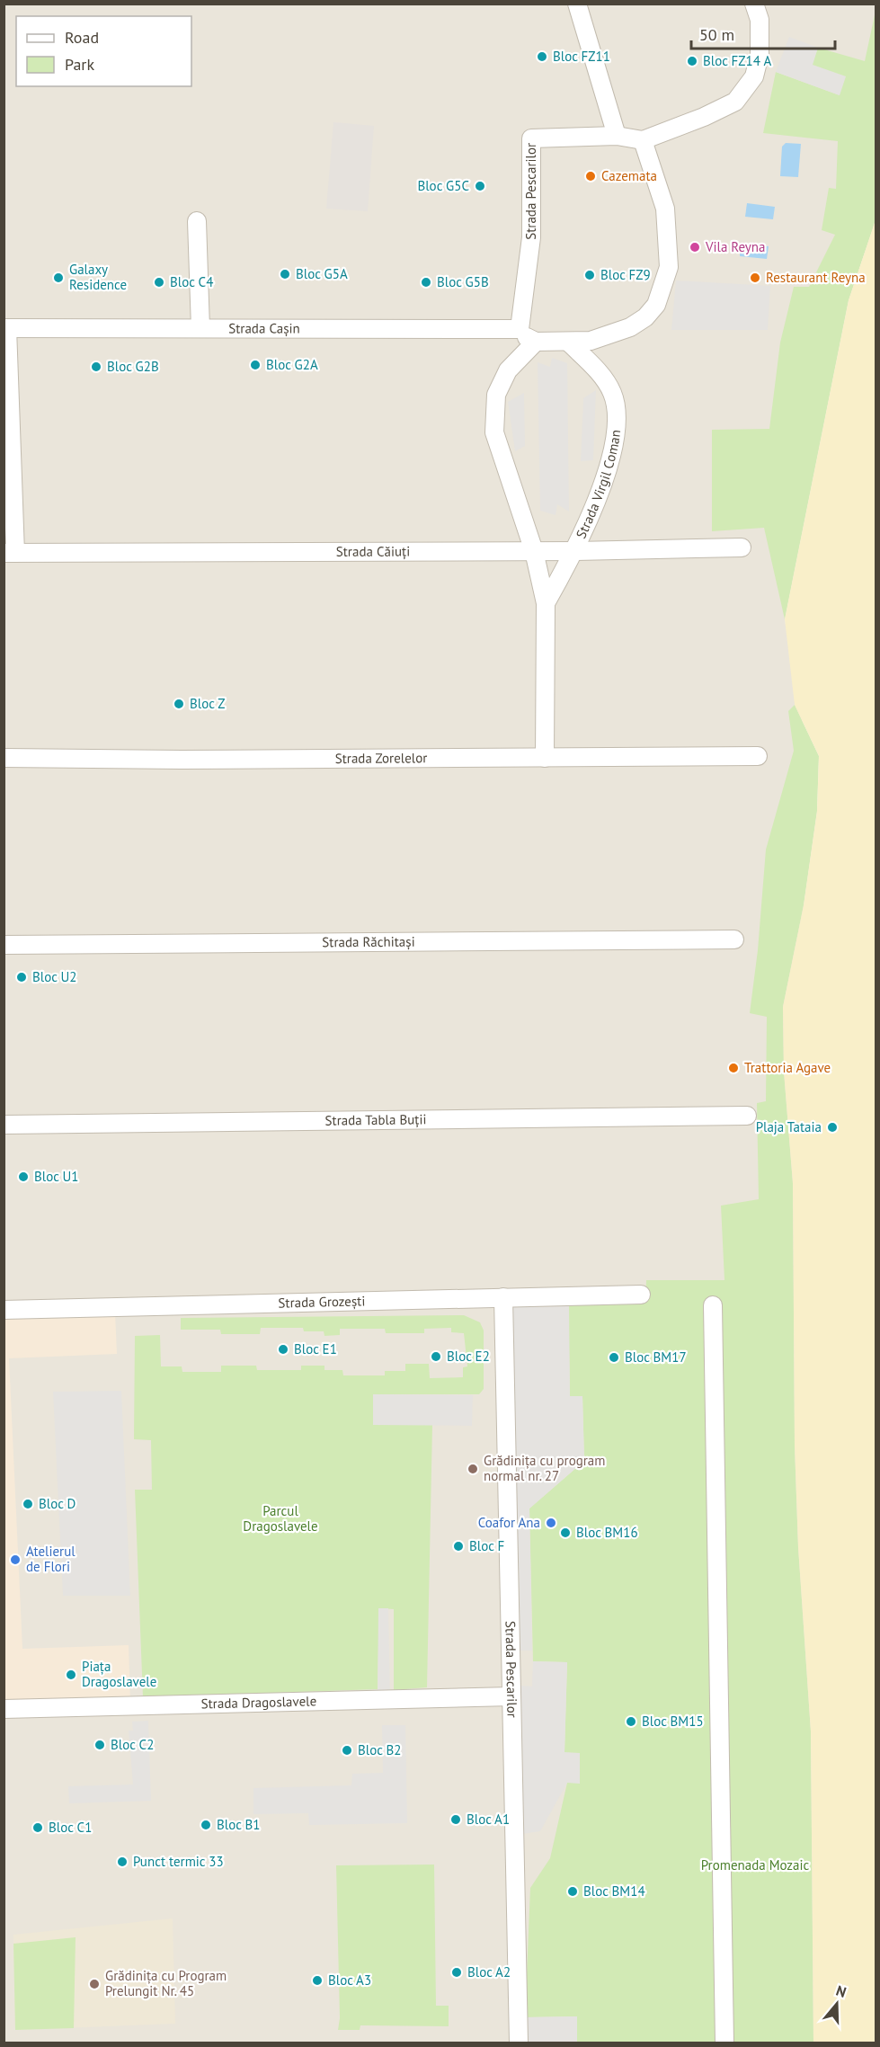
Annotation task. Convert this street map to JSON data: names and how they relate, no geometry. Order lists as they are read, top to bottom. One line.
{"streets":{"street":["Strada Pescarilor","Strada Cașin","Strada Virgil Coman","Strada Căiuți","Strada Zorelelor","Strada Răchitași","Strada Tabla Buții","Strada Grozești","Strada Dragoslavele"]},"crossings":[["Strada Pescarilor","Strada Cașin"],["Strada Pescarilor","Strada Grozești"],["Strada Pescarilor","Strada Dragoslavele"],["Strada Cașin","Strada Căiuți"],["Strada Virgil Coman","Strada Căiuți"]],"parks":["Parcul Dragoslavele","Promenada Mozaic"],"places":["Bloc FZ11","Bloc FZ14 A","Cazemata","Bloc G5C","Vila Reyna","Bloc G5A","Bloc FZ9","Galaxy Residence","Restaurant Reyna","Bloc C4","Bloc G5B","Bloc G2A","Bloc G2B","Bloc Z","Bloc U2","Trattoria Agave","Plaja Tataia","Bloc U1","Bloc E1","Bloc E2","Bloc BM17","Grădinița cu program normal nr. 27","Bloc D","Coafor Ana","Bloc BM16","Bloc F","Atelierul de Flori","Piața Dragoslavele","Bloc BM15","Bloc C2","Bloc B2","Bloc A1","Bloc B1","Bloc C1","Punct termic 33","Bloc BM14","Bloc A2","Bloc A3","Grădinița cu Program Prelungit Nr. 45"],"legend":["Road","Park"],"scale_bar":"50 m","north":"top"}
